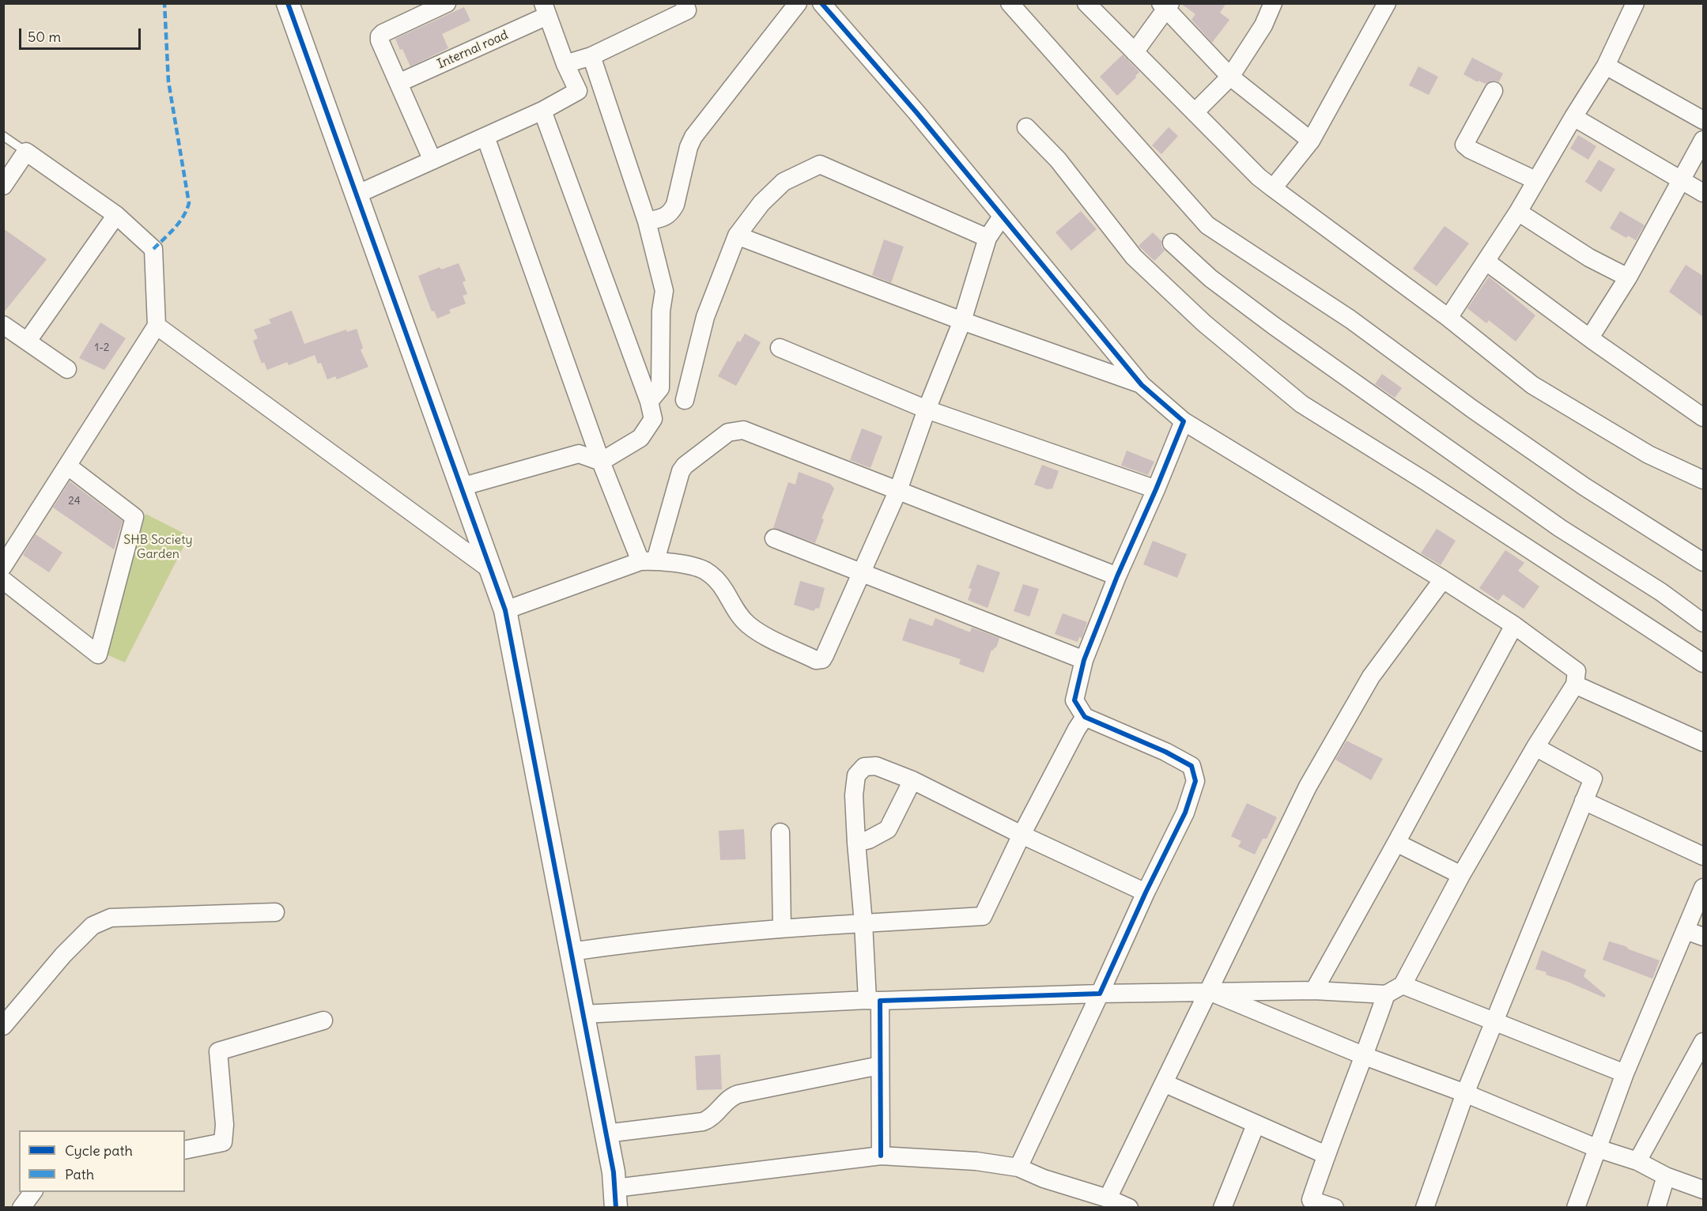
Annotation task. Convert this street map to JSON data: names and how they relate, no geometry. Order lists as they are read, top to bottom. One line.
{"streets":{"street":["Internal road"]},"parks":["SHB Society Garden"],"house_numbers":["1-2","24"],"legend":["Cycle path","Path"],"scale_bar":"50 m"}
